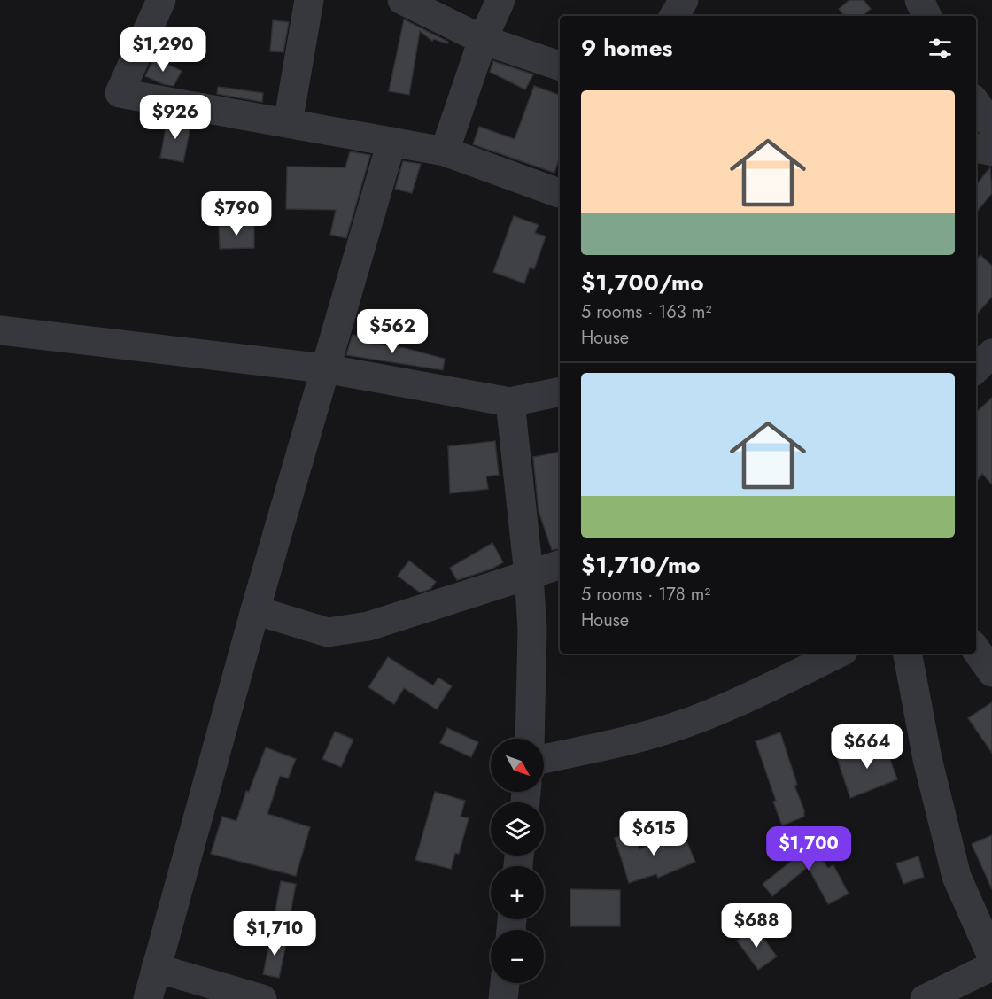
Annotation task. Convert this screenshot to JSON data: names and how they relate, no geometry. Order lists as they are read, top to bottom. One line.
{"north":"bottom right","page":{"heading":"9 homes","price":["$1,290","$926","$790","$562","$664","$615","$1,700","$688","$1,710"],"list":[{"name":"$1,700/mo","note":"5 rooms · 163 m² · House"},{"name":"$1,710/mo","note":"5 rooms · 178 m² · House"}],"map_buttons":["+","−"]}}
